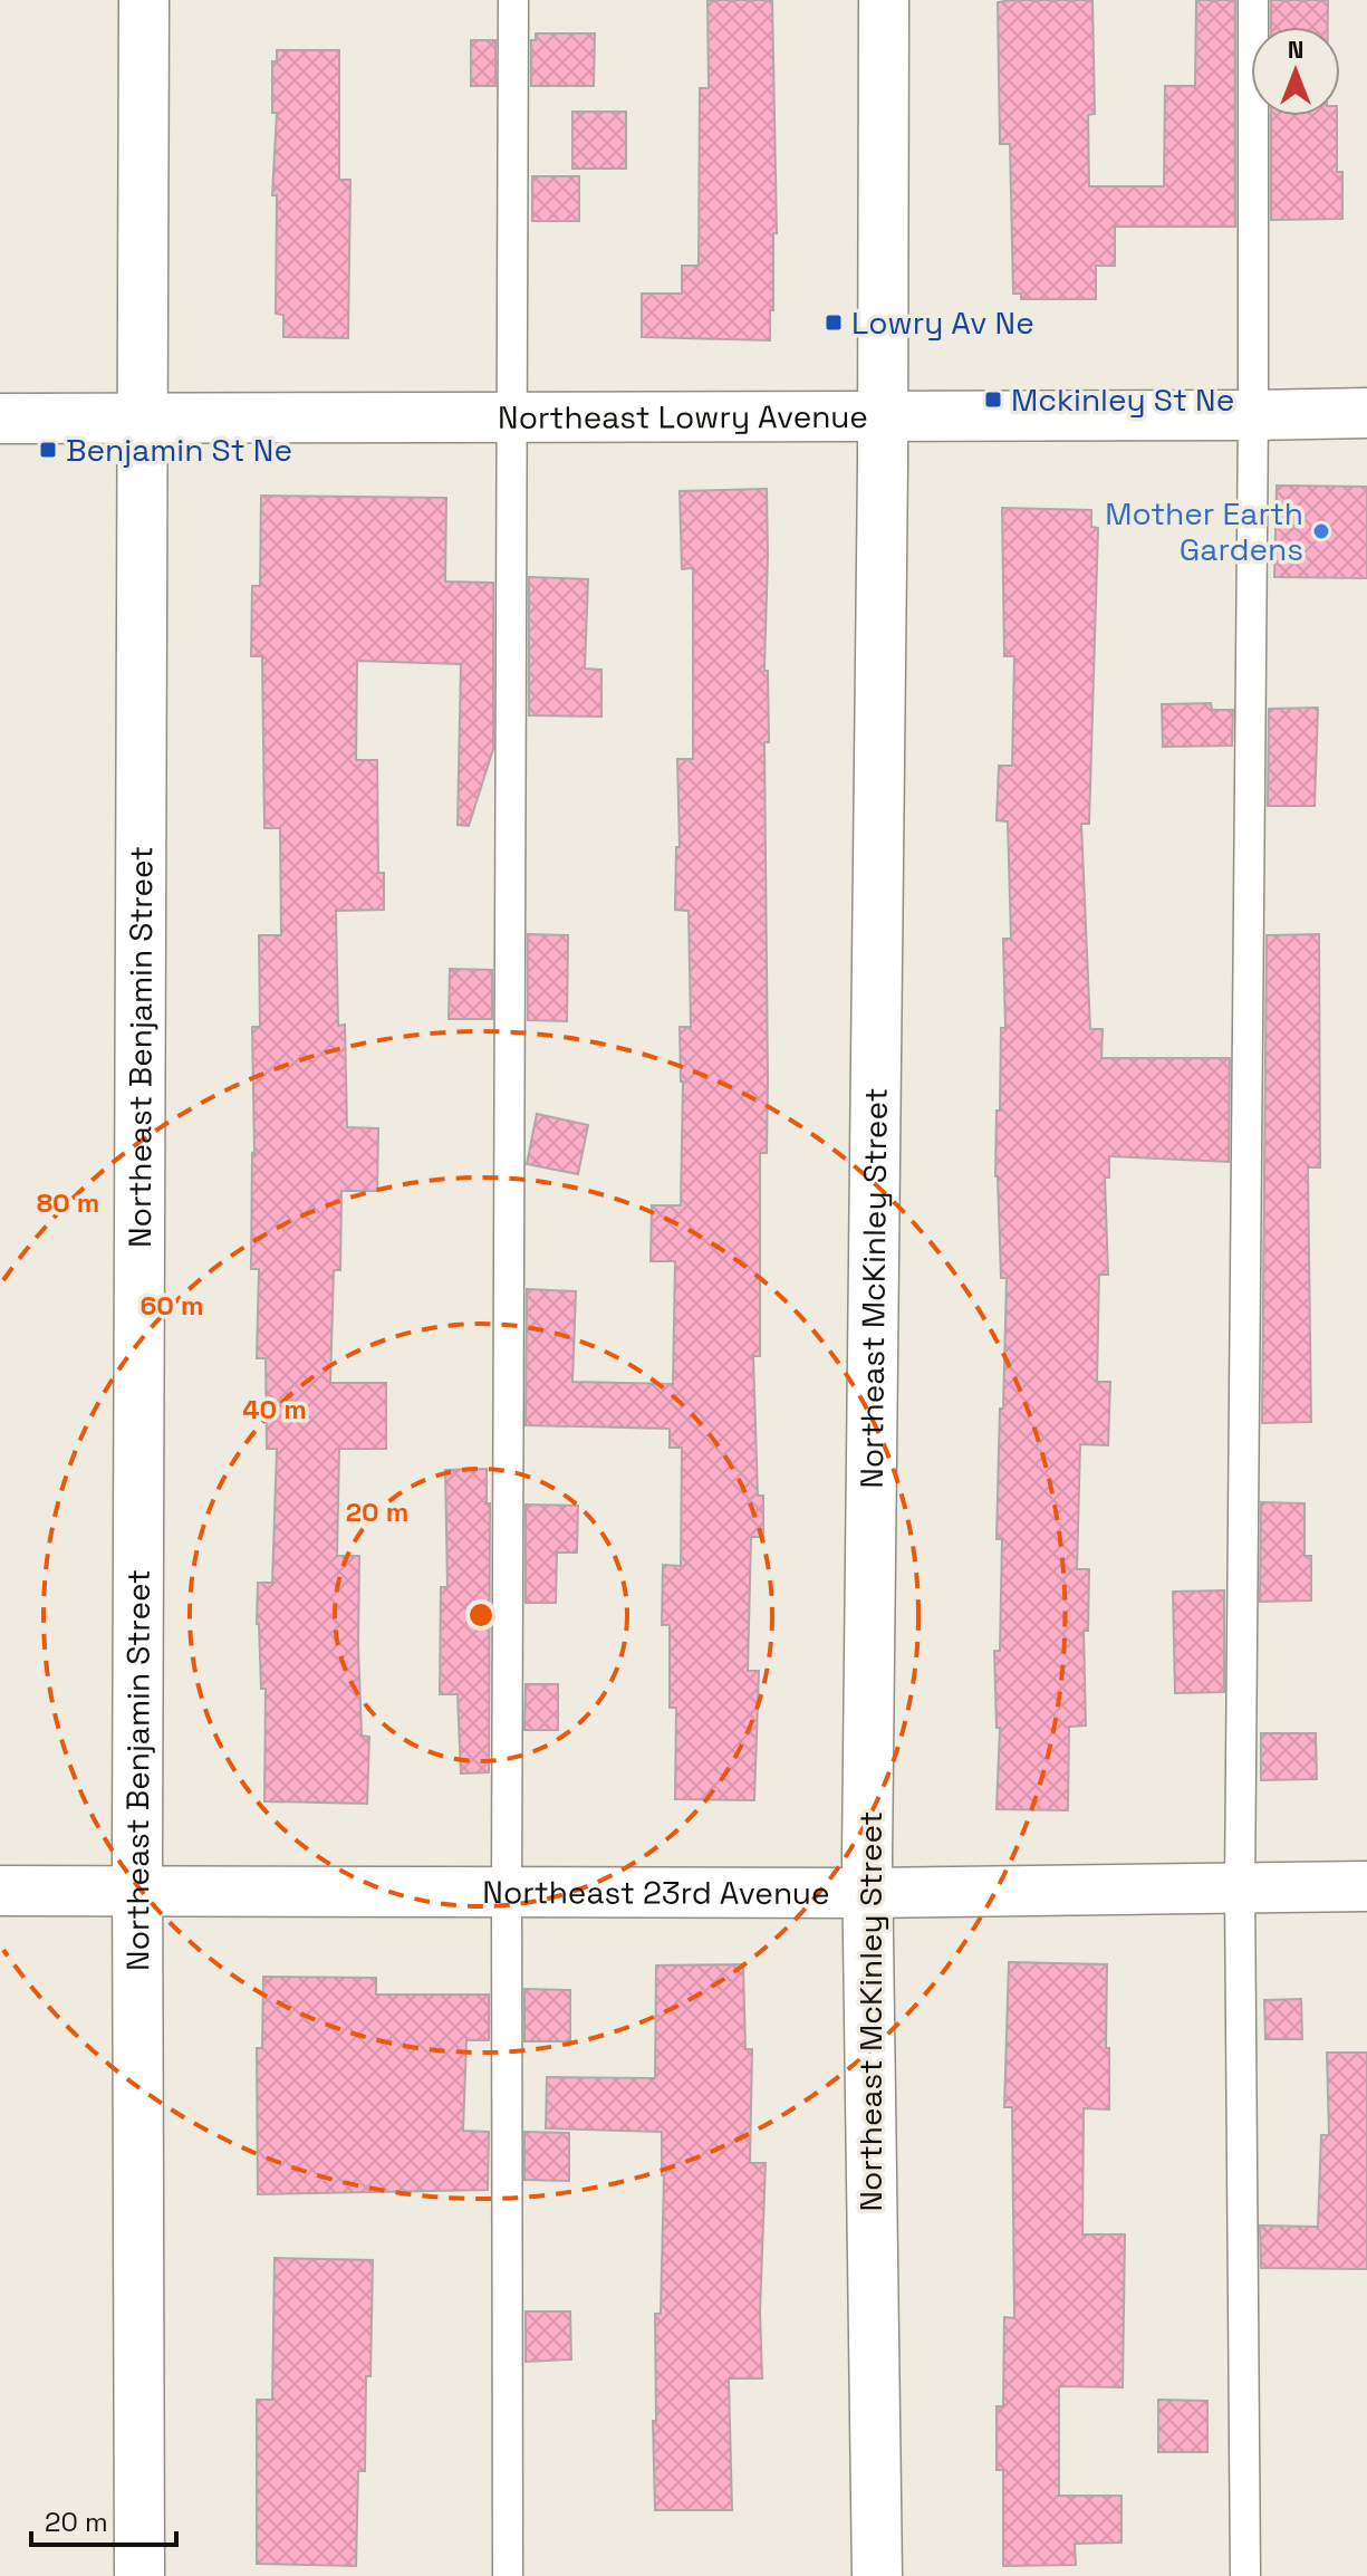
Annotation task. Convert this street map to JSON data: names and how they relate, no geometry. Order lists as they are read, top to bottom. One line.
{"streets":{"street":["Northeast Lowry Avenue","Northeast Benjamin Street","Northeast McKinley Street","Northeast 23rd Avenue"]},"crossings":[["Northeast Lowry Avenue","Northeast Benjamin Street"],["Northeast Lowry Avenue","Northeast McKinley Street"],["Northeast Benjamin Street","Northeast 23rd Avenue"],["Northeast McKinley Street","Northeast 23rd Avenue"]],"places":{"transit":["Lowry Av Ne","Mckinley St Ne","Benjamin St Ne"],"other":["Mother Earth Gardens"]},"scale_bar":"20 m","north":"top","rings":["80 m","60 m","40 m","20 m"]}
